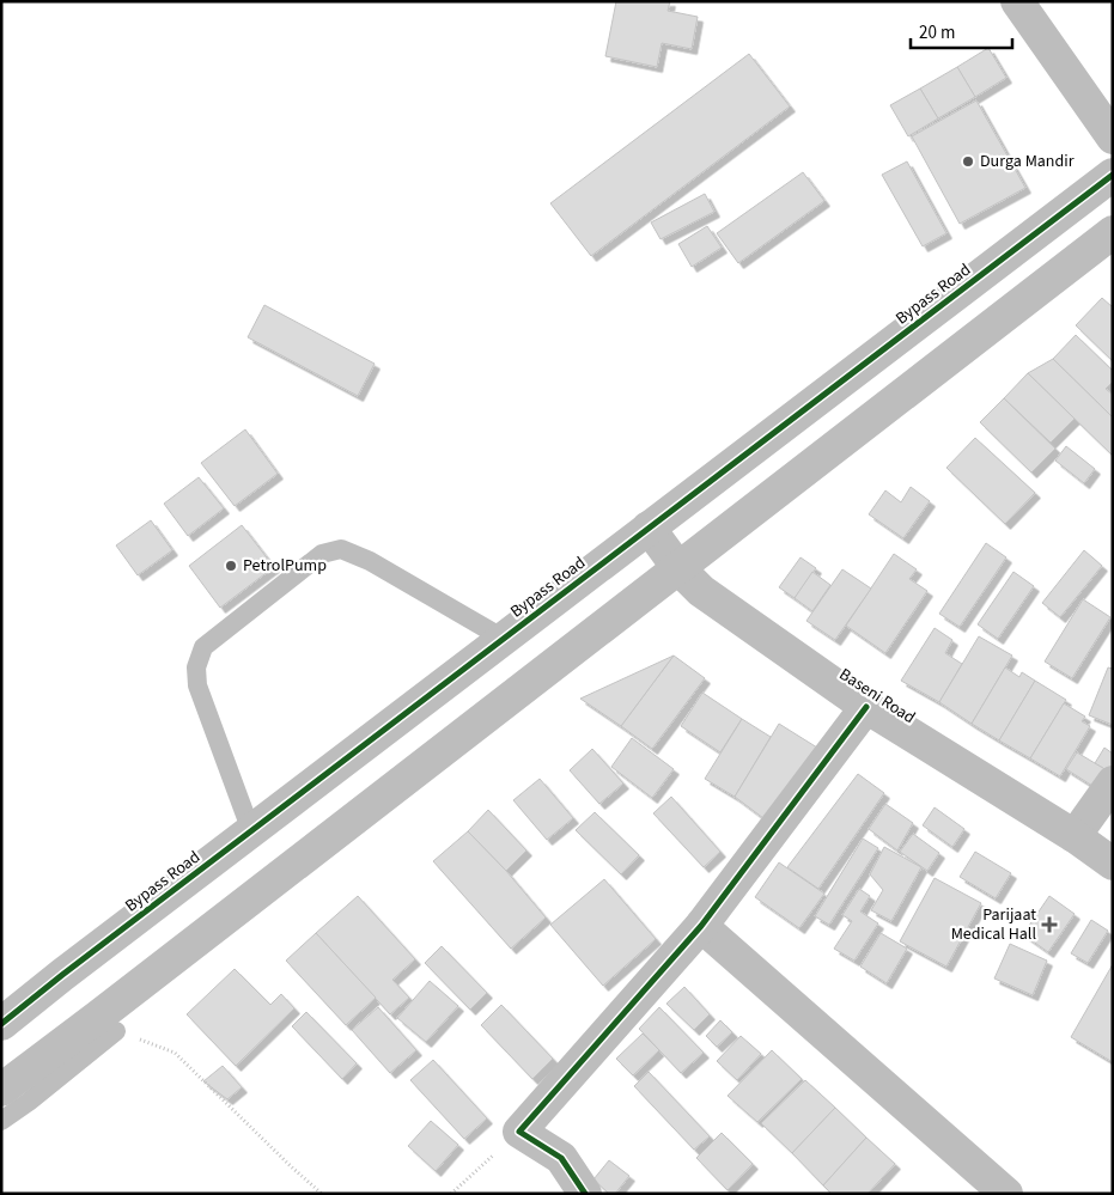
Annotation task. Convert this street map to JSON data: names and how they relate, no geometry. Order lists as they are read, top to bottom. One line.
{"streets":{"main road":["Bypass Road","Baseni Road"]},"crossings":[["Bypass Road","Baseni Road"]],"places":{"other":["Durga Mandir","PetrolPump"],"health":["Parijaat Medical Hall"]},"scale_bar":"20 m"}
